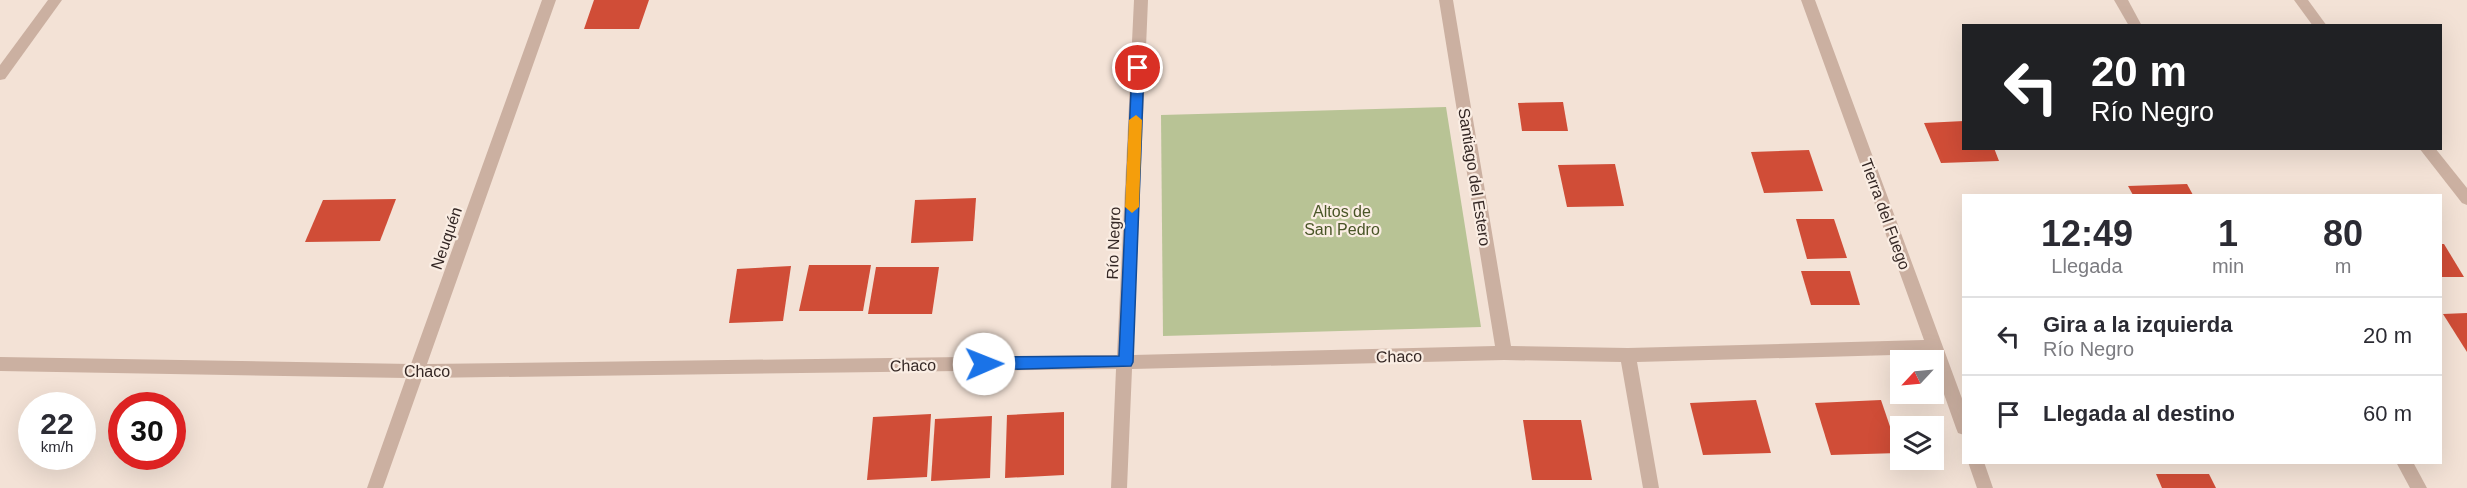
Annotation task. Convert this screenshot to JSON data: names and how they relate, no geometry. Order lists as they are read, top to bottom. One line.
{"streets":{"street":["Santiago del Estero","Tierra del Fuego","Neuquén","Río Negro","Chaco"]},"crossings":[["Santiago del Estero","Chaco"],["Tierra del Fuego","Chaco"],["Neuquén","Chaco"],["Río Negro","Chaco"]],"parks":["Altos de San Pedro"],"north":"bottom left","page":{"turn":["20 m","Río Negro"],"eta":["12:49","Llegada","1","min","80","m"],"list":[{"name":"Gira a la izquierda","note":"Río Negro","value":"20 m"},{"name":"Llegada al destino","value":"60 m"}],"speed":"22 km/h","limit":"30"}}
